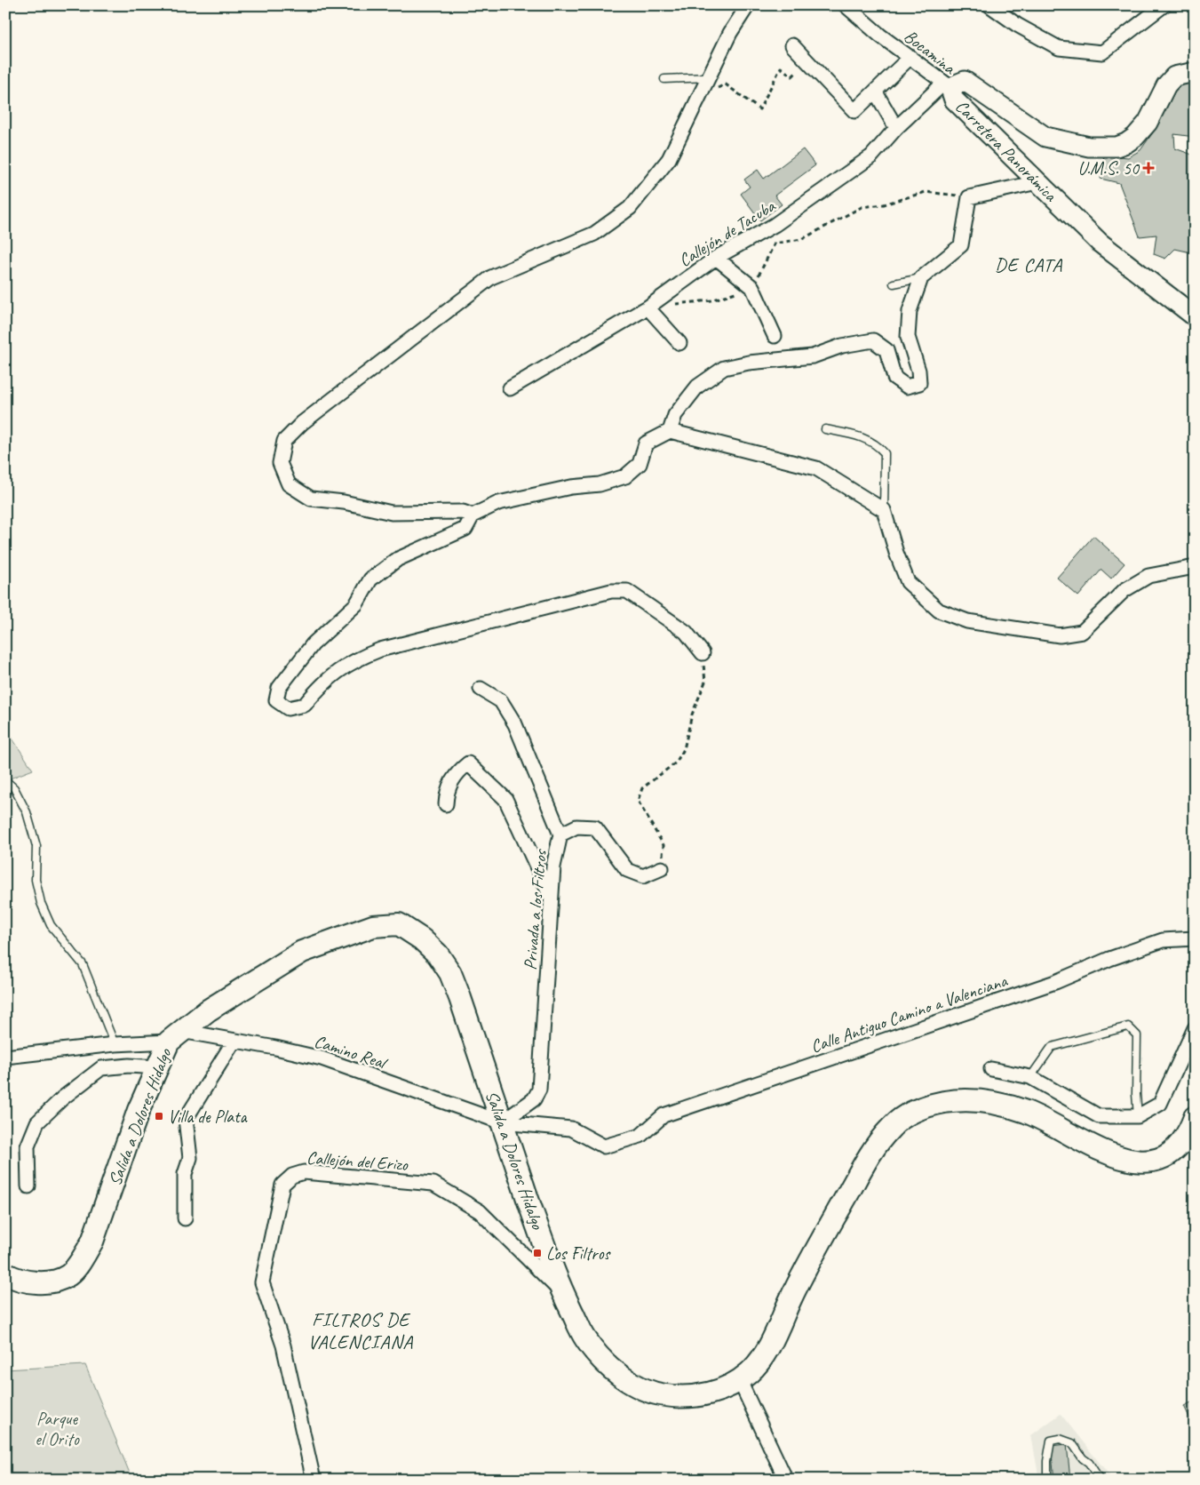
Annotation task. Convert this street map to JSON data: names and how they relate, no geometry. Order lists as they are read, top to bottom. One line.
{"streets":{"main road":["Salida a Dolores Hidalgo"],"street":["Bocamina","Carretera Panorámica","Callejón de Tacuba","Privada a los Filtros","Calle Antiguo Camino a Valenciana","Camino Real","Callejón del Erizo"]},"crossings":[["Bocamina","Carretera Panorámica"],["Bocamina","Callejón de Tacuba"],["Carretera Panorámica","Callejón de Tacuba"],["Privada a los Filtros","Calle Antiguo Camino a Valenciana"],["Privada a los Filtros","Camino Real"],["Privada a los Filtros","Salida a Dolores Hidalgo"],["Calle Antiguo Camino a Valenciana","Camino Real"],["Calle Antiguo Camino a Valenciana","Salida a Dolores Hidalgo"],["Camino Real","Salida a Dolores Hidalgo"],["Salida a Dolores Hidalgo","Callejón del Erizo"]],"districts":["DE CATA","FILTROS DE VALENCIANA"],"parks":["Parque el Orito"],"places":{"health":["U.M.S. 50"],"transit":["Villa de Plata","Los Filtros"]}}
